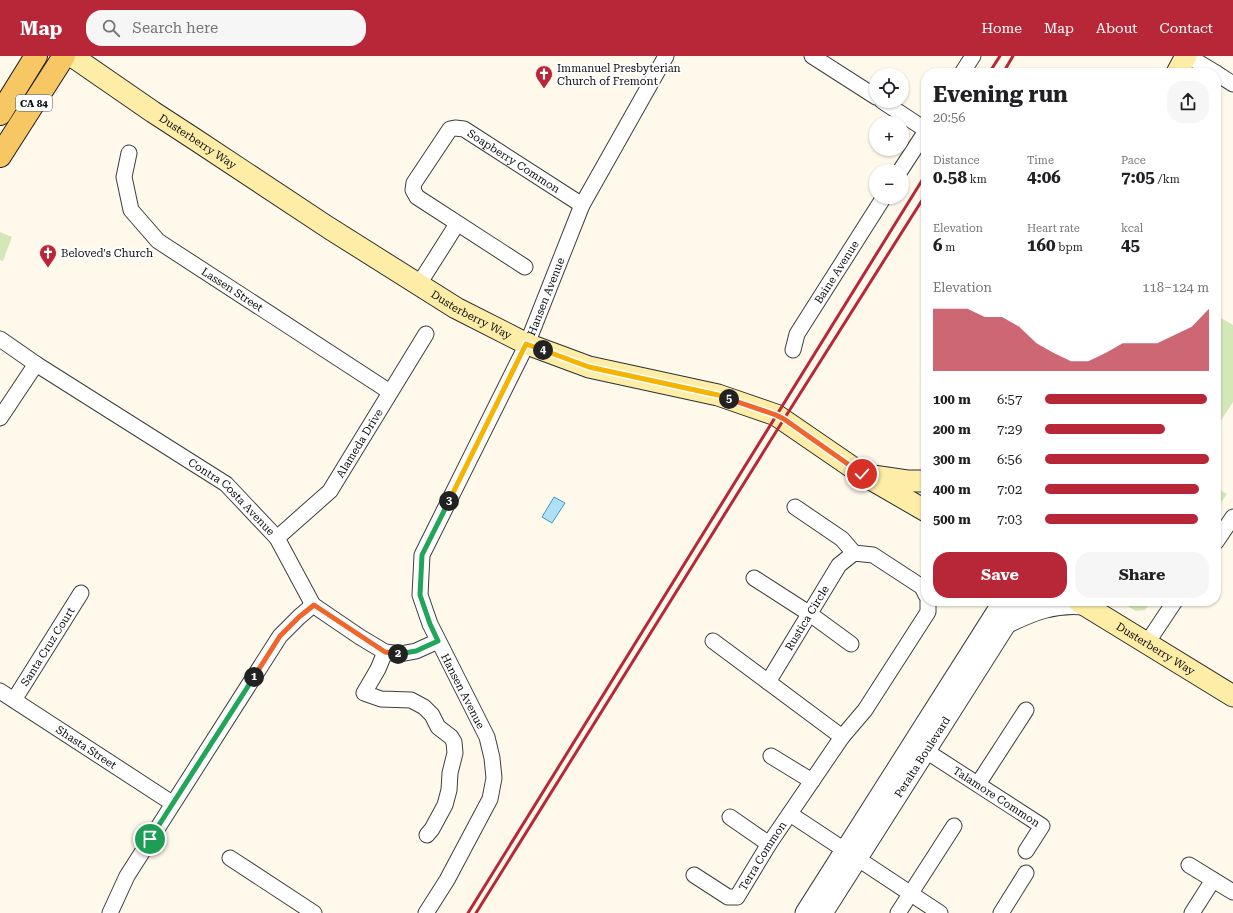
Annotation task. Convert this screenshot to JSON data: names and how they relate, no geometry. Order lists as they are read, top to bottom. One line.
{"streets":{"main road":["CA 84","Dusterberry Way"],"street":["Soapberry Common","Baine Avenue","Lassen Street","Hansen Avenue","Alameda Drive","Contra Costa Avenue","Rustica Circle","Santa Cruz Court","Shasta Street","Peralta Boulevard","Talamore Common","Terra Common"]},"crossings":[["Dusterberry Way","Hansen Avenue"],["Soapberry Common","Hansen Avenue"],["Lassen Street","Alameda Drive"],["Alameda Drive","Contra Costa Avenue"],["Santa Cruz Court","Shasta Street"],["Peralta Boulevard","Talamore Common"]],"places":{"church":["Immanuel Presbyterian Church of Fremont","Beloved's Church"]},"page":{"header":"Map","search":"Search here","nav":["Home","Map","About","Contact"],"map_buttons":["+","−"],"heading":["Evening run","20:56"],"stats":[["Distance","0.58 km"],["Time","4:06"],["Pace","7:05 /km"],["Elevation","6 m"],["Heart rate","160 bpm"],["kcal","45"]],"chart":["Elevation","118–124 m"],"pins":["4","5","3","2","1"],"list":[{"name":"100 m","note":"6:57"},{"name":"200 m","note":"7:29"},{"name":"300 m","note":"6:56"},{"name":"400 m","note":"7:02"},{"name":"500 m","note":"7:03"}],"buttons":["Save","Share"]}}
